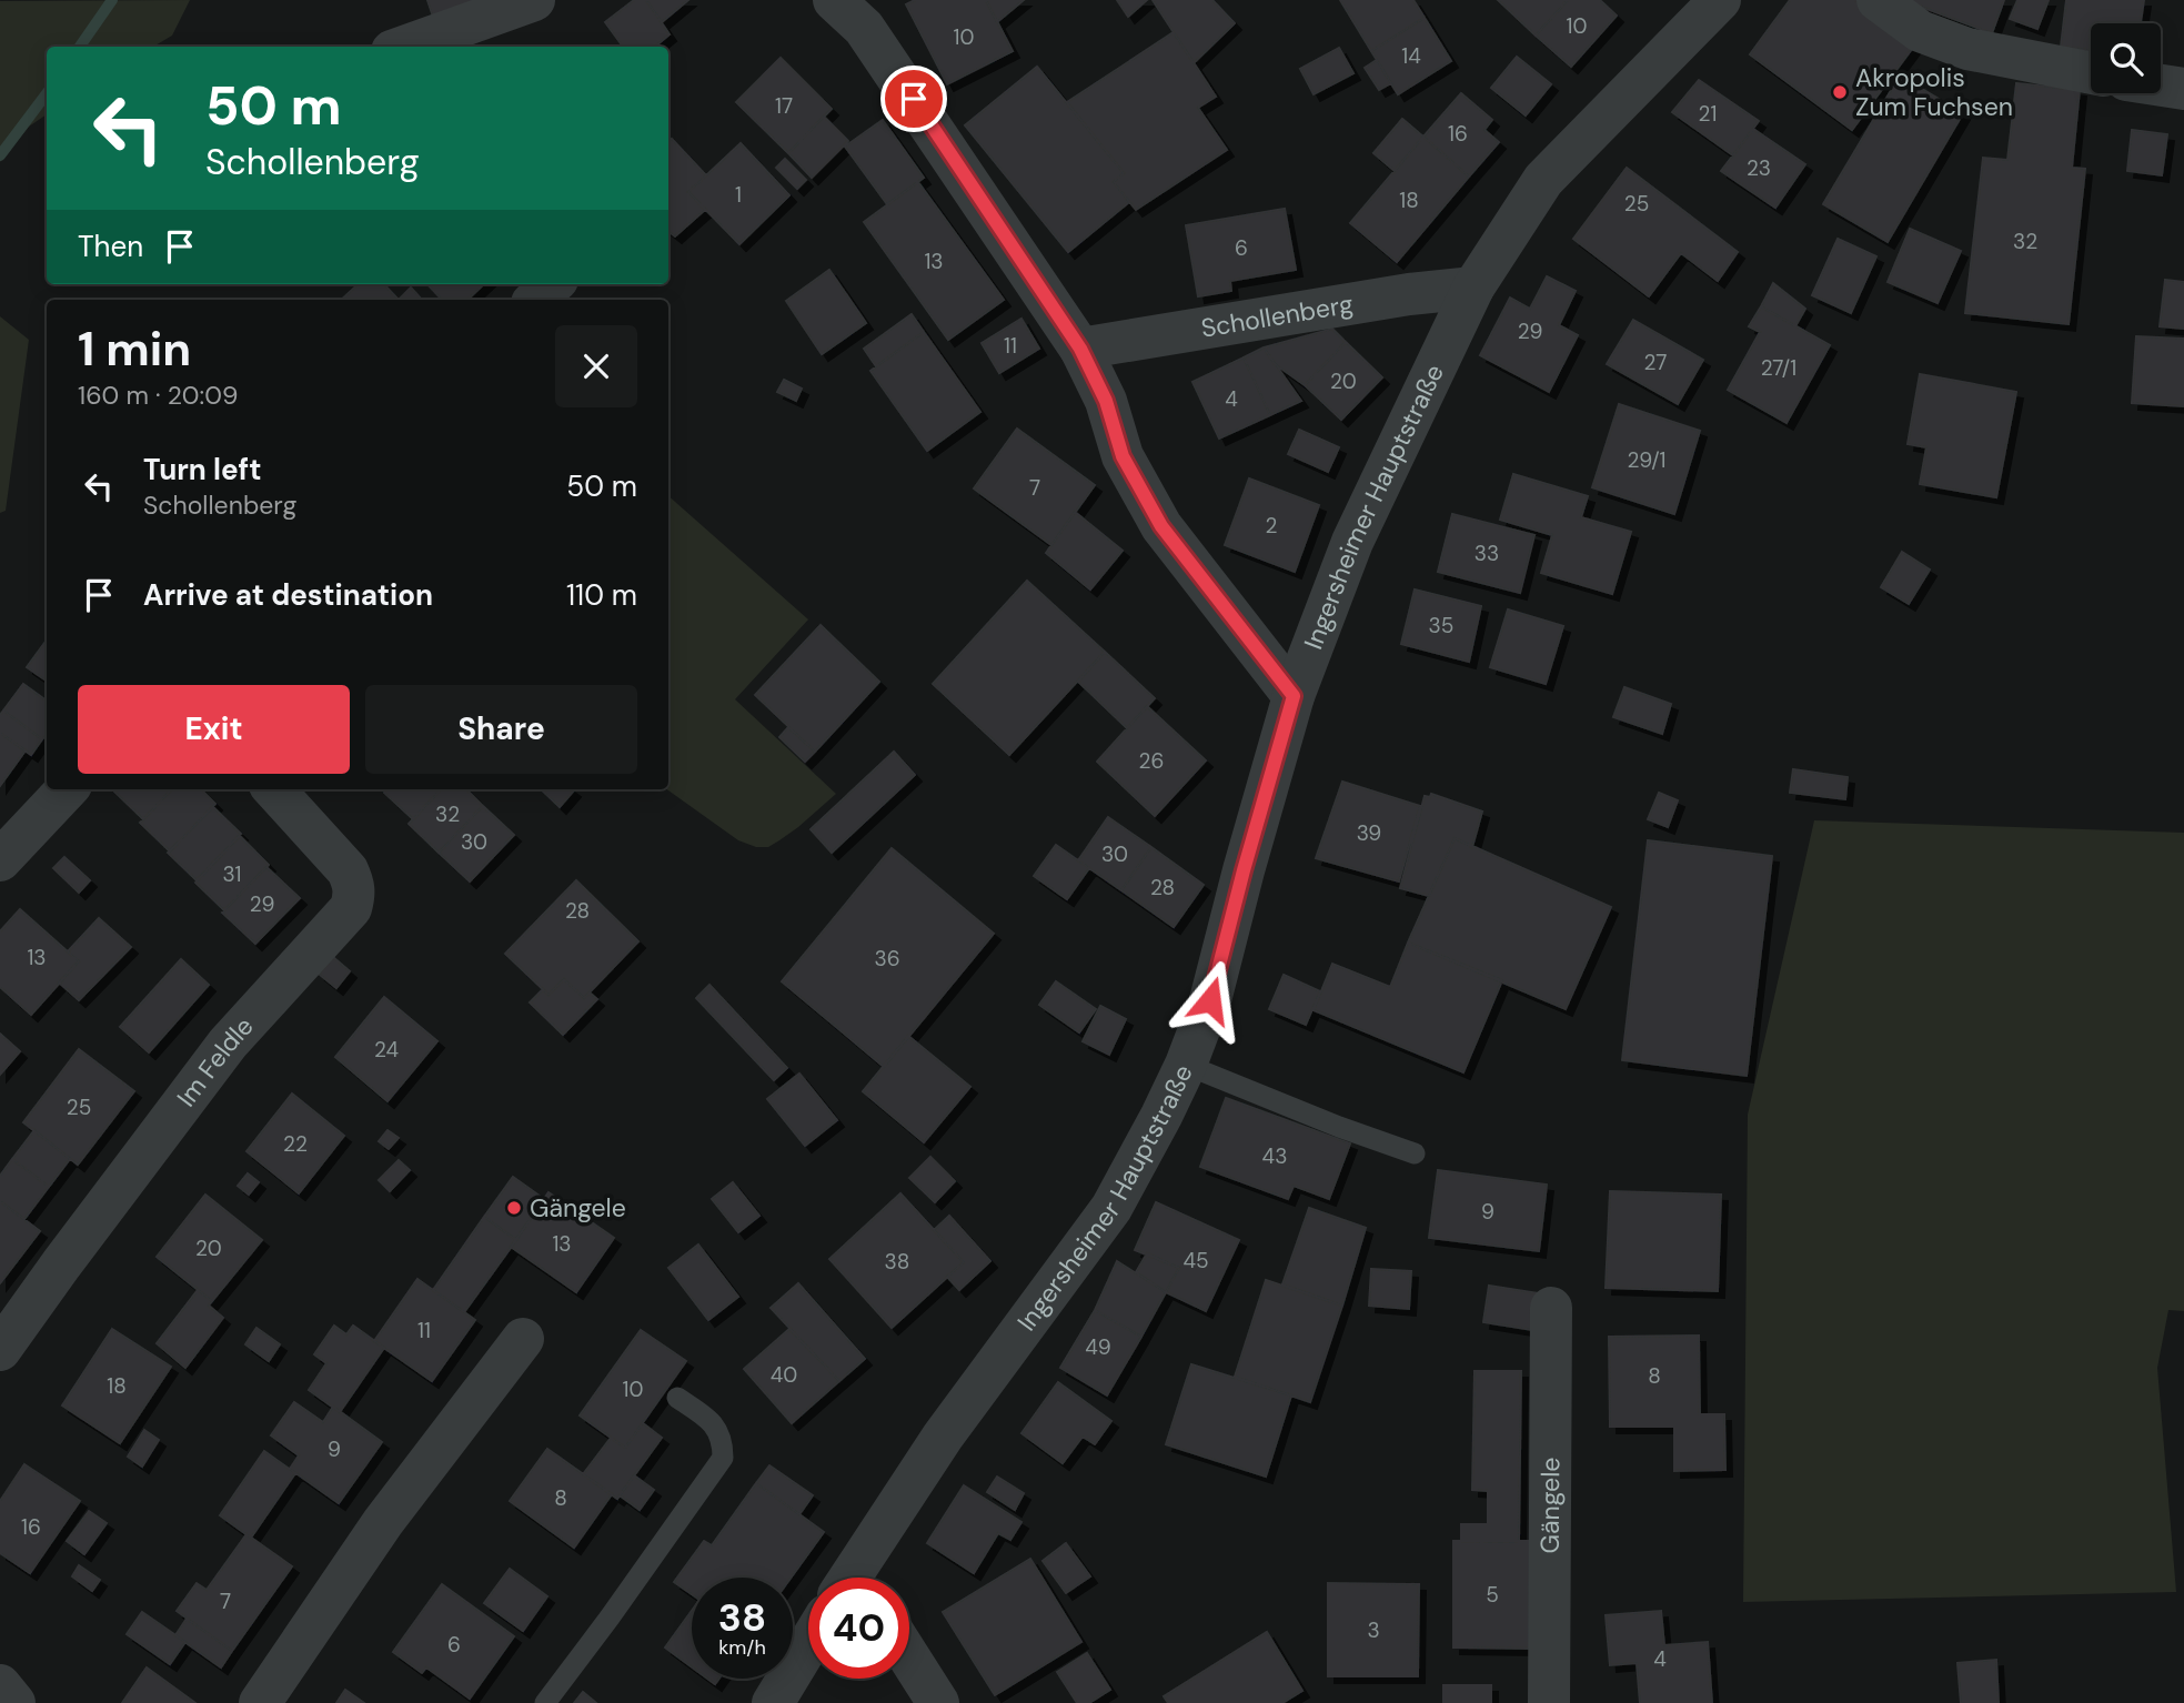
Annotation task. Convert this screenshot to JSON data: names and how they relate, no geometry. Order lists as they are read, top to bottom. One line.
{"streets":{"street":["Schollenberg","Ingersheimer Hauptstraße","Im Feldle","Gängele"]},"crossings":[["Schollenberg","Ingersheimer Hauptstraße"]],"places":["Akropolis Zum Fuchsen","Gängele"],"house_numbers":["10","10","14","17","21","16","23","1","18","25","32","6","13","29","11","27","27/1","20","4","29/1","7","2","33","35","26","32","39","30","30","31","28","29","28","13","36","24","25","22","43","9","13","20","45","38","11","49","40","8","18","10","9","8","16","5","7","3","6","4"],"page":{"turn":["50 m","Schollenberg"],"then":"Then","heading":["1 min","160 m · 20:09"],"list":[{"name":"Turn left","note":"Schollenberg","value":"50 m"},{"name":"Arrive at destination","value":"110 m"}],"buttons":["Exit","Share"],"speed":"38 km/h","limit":"40"}}
